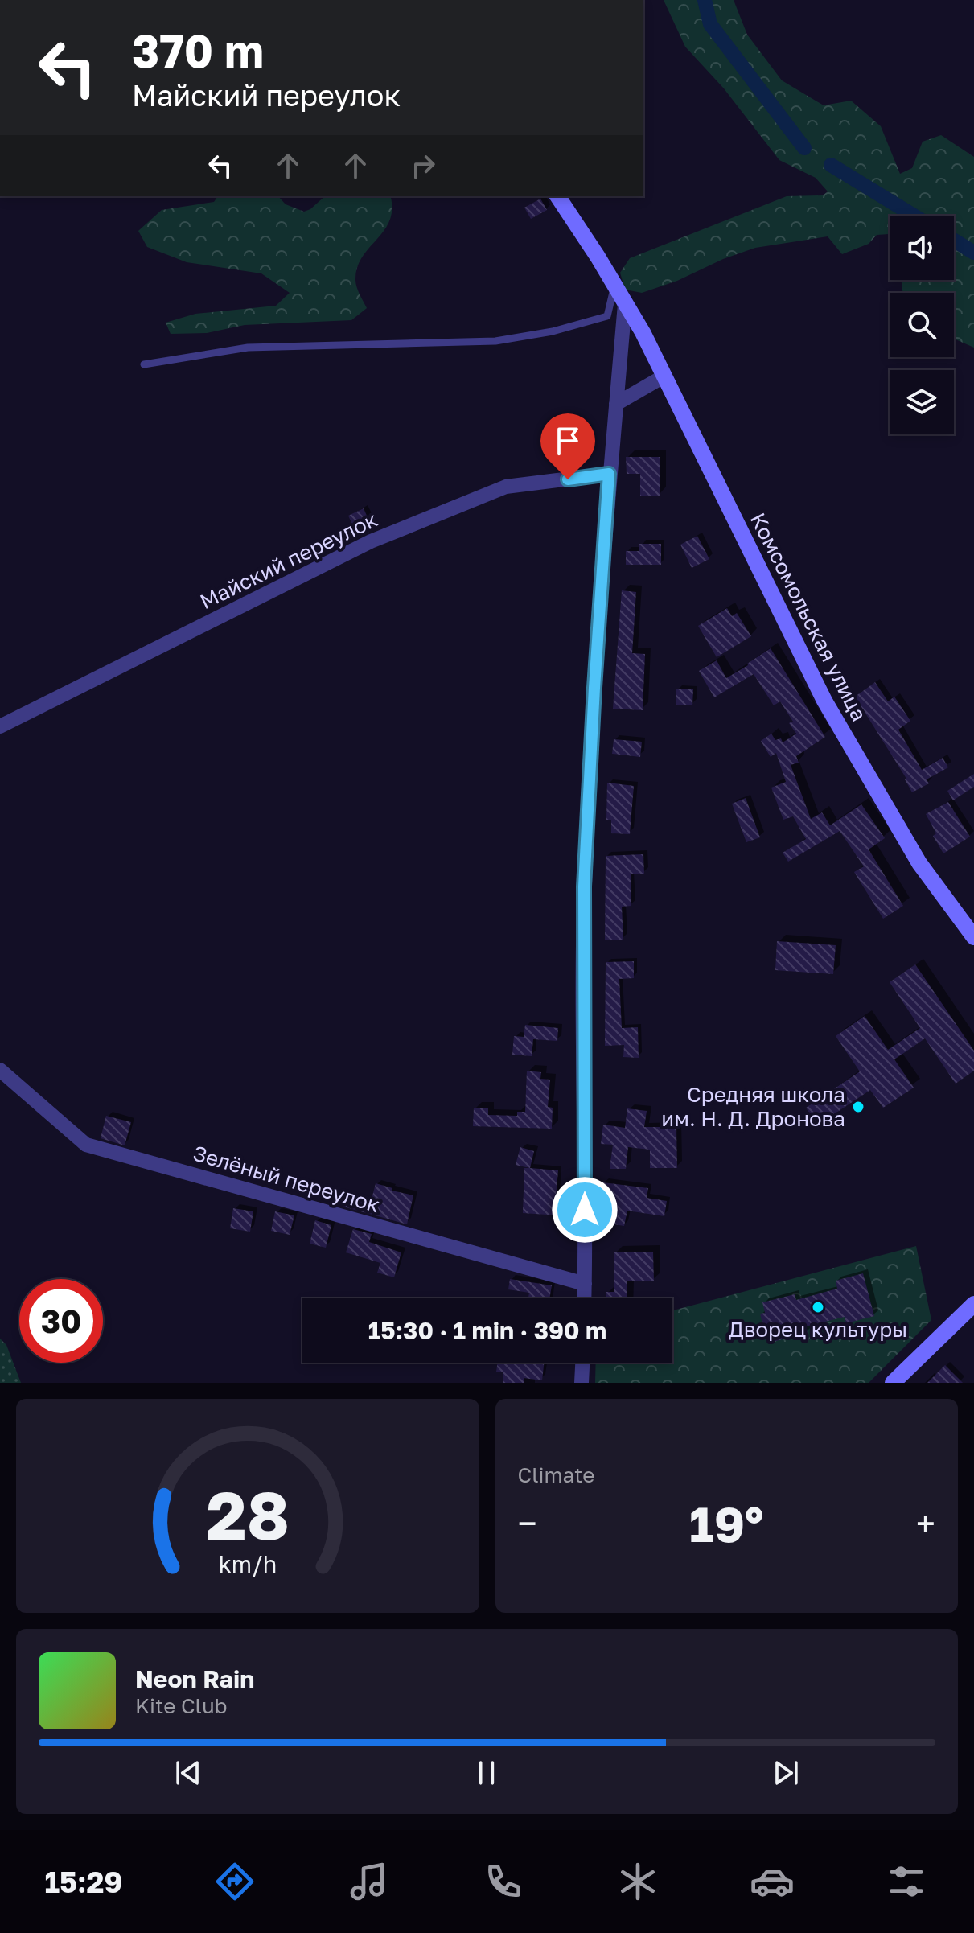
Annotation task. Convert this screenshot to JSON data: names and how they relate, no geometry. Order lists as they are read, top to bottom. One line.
{"streets":{"street":["Майский переулок","Комсомольская улица","Зелёный переулок"]},"places":["Средняя школа им. Н. Д. Дронова","Дворец культуры"],"page":{"turn":["370 m","Майский переулок"],"limit":"30","trip":"15:30 · 1 min · 390 m","tile":"Climate","heat":["−","19°","+"],"song":["Neon Rain","Kite Club"],"tabs":"15:29","gauge":["28","km/h"]}}
